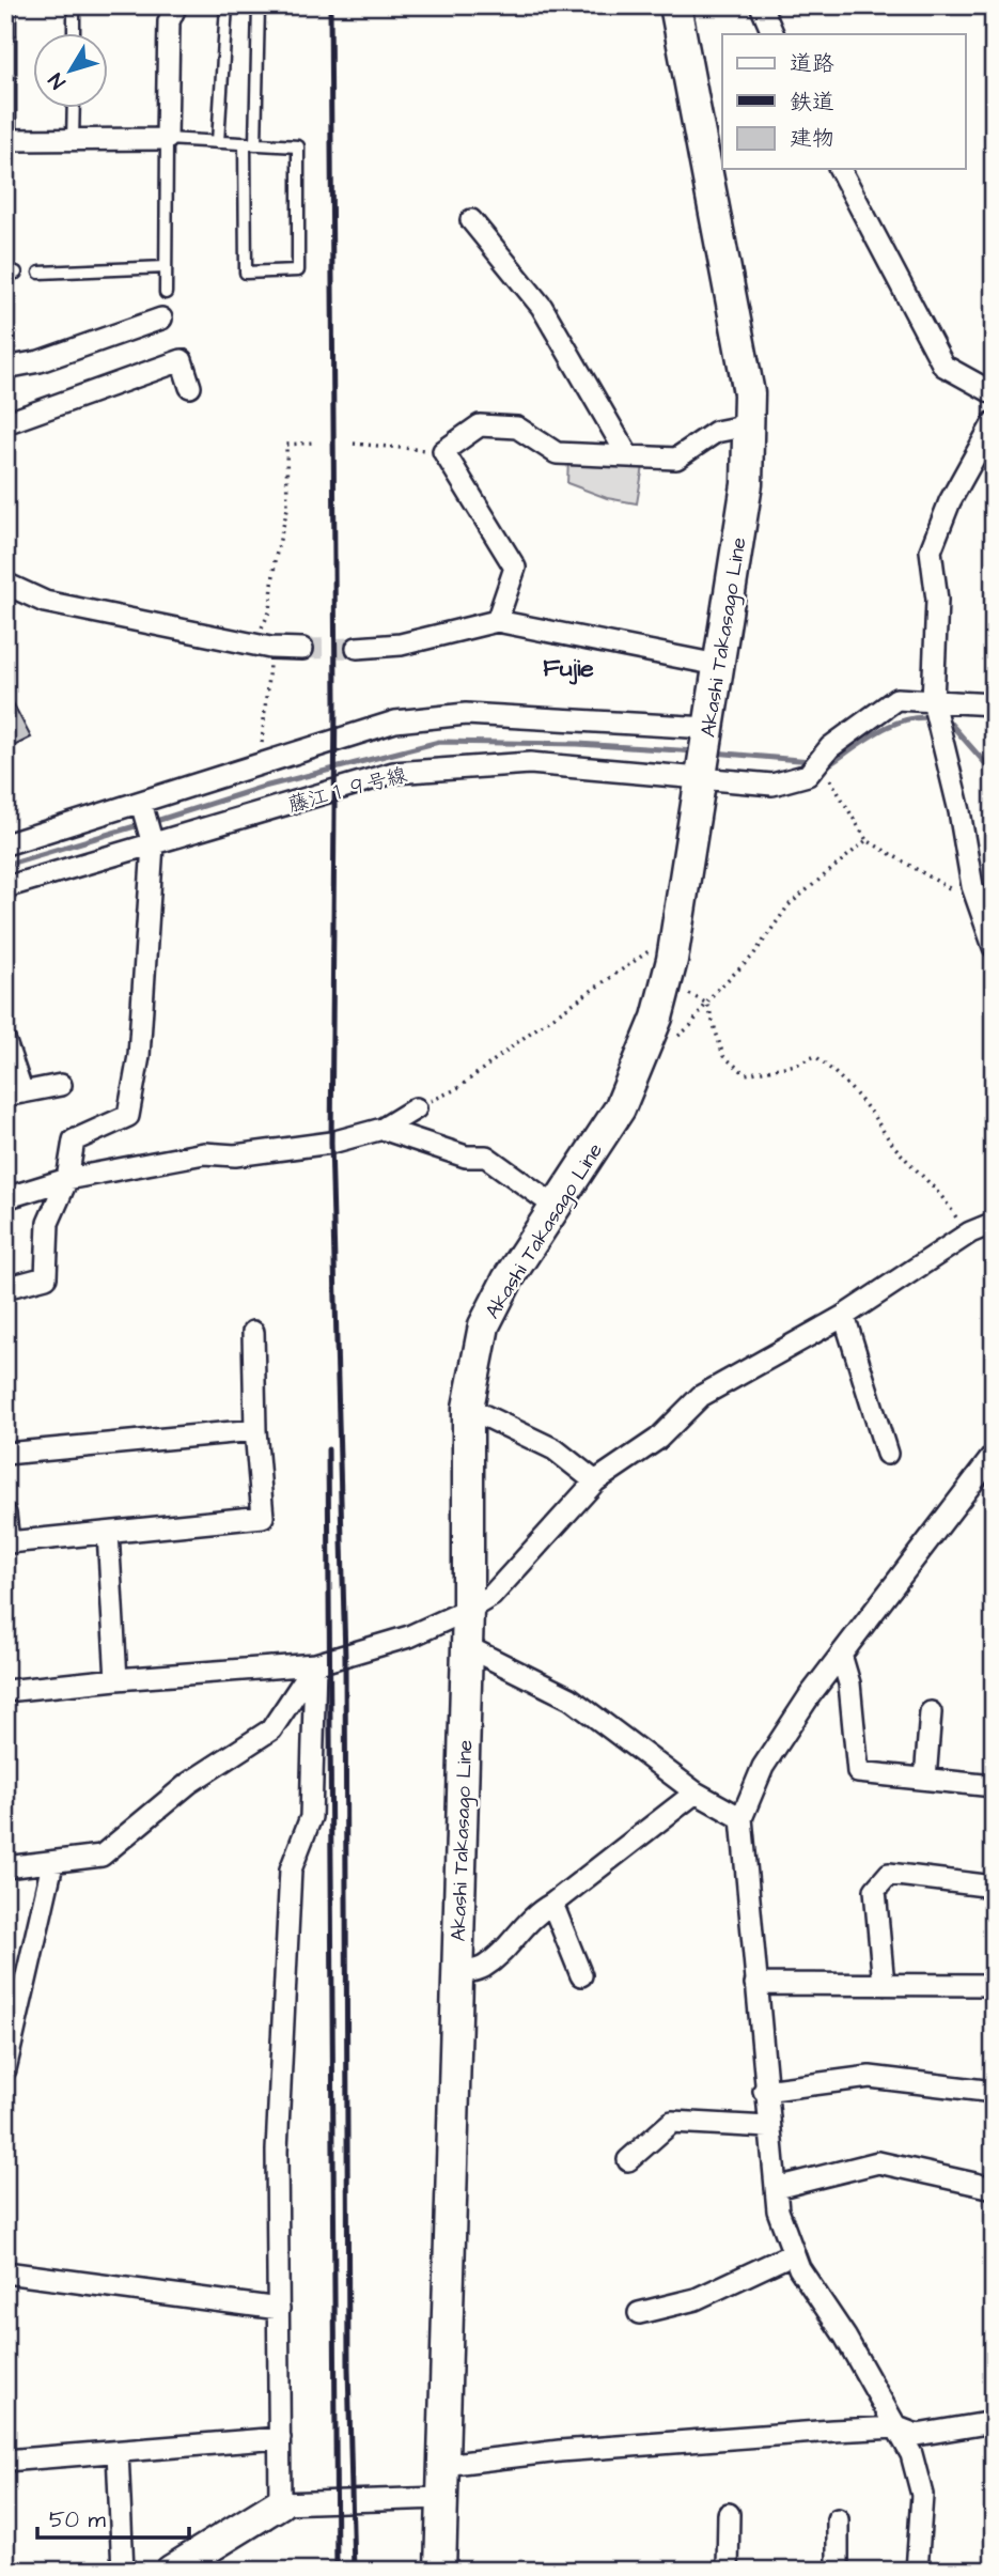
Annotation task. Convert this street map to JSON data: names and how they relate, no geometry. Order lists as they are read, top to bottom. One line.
{"streets":{"main road":["Akashi Takasago Line"],"street":["藤江１９号線"]},"crossings":[["Akashi Takasago Line","藤江１９号線"]],"districts":["Fujie"],"legend":["道路","鉄道","建物"],"scale_bar":"50 m","north":"bottom left"}
